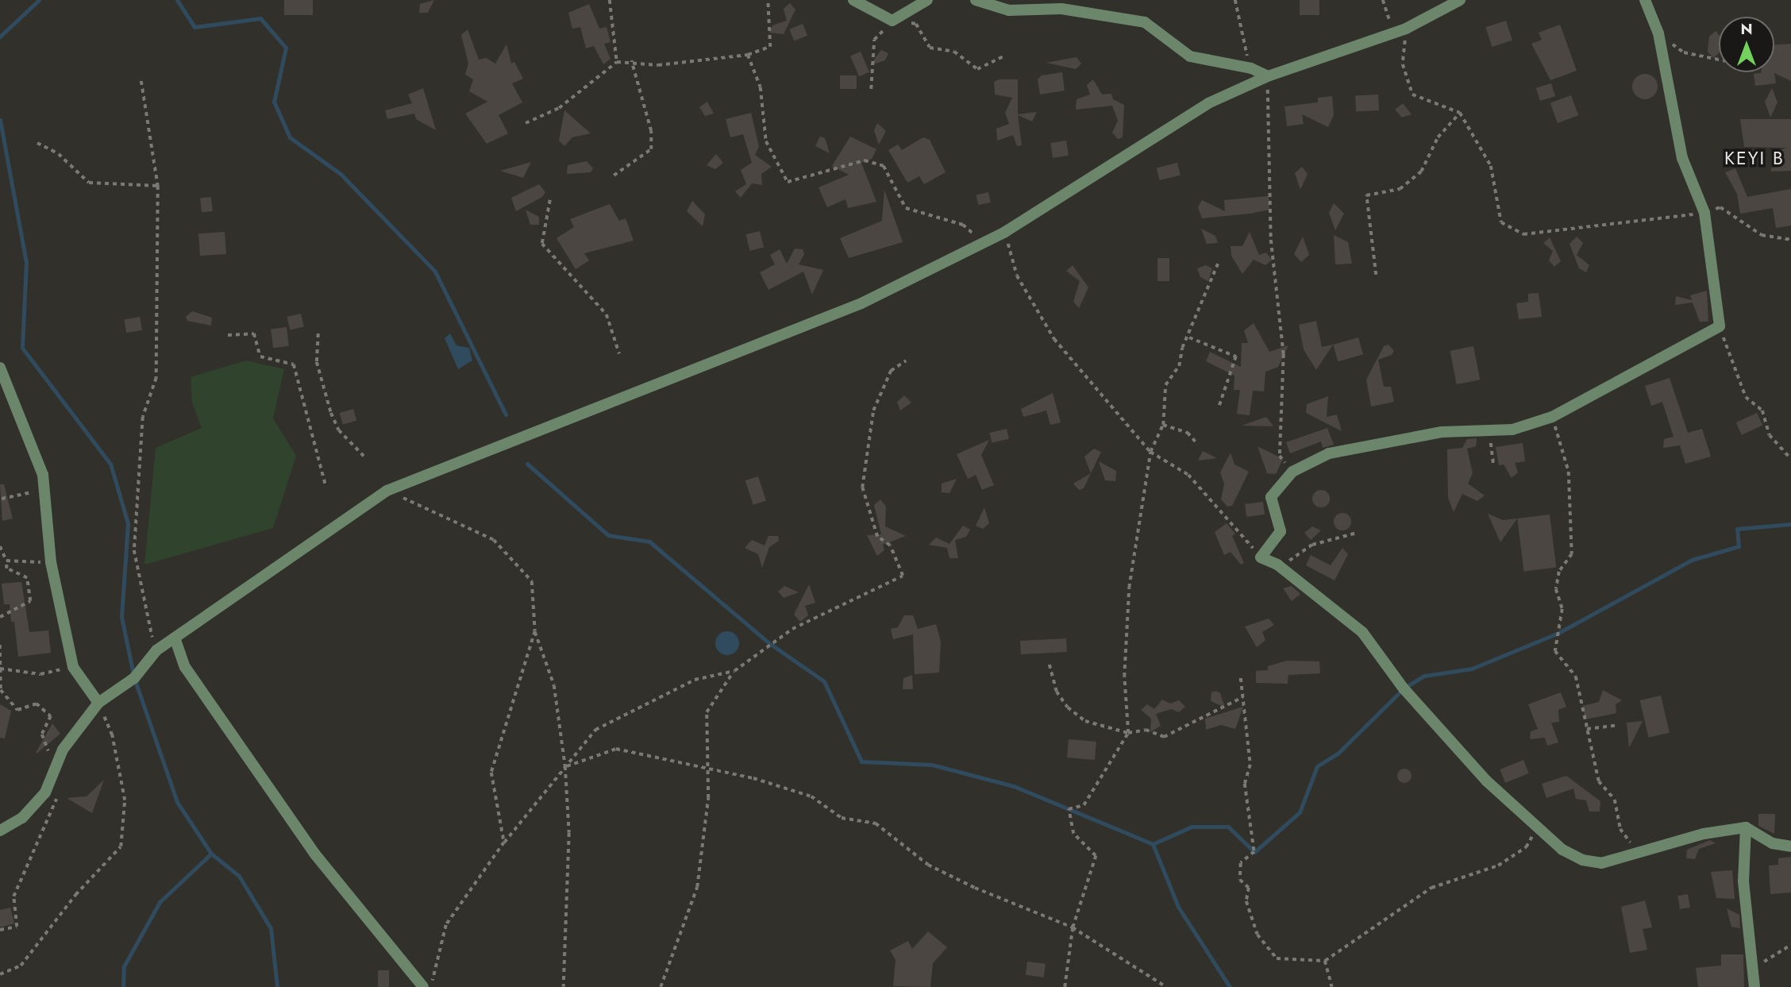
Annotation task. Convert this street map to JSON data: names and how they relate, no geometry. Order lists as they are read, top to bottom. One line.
{"districts":["KEYI B"],"north":"top"}
